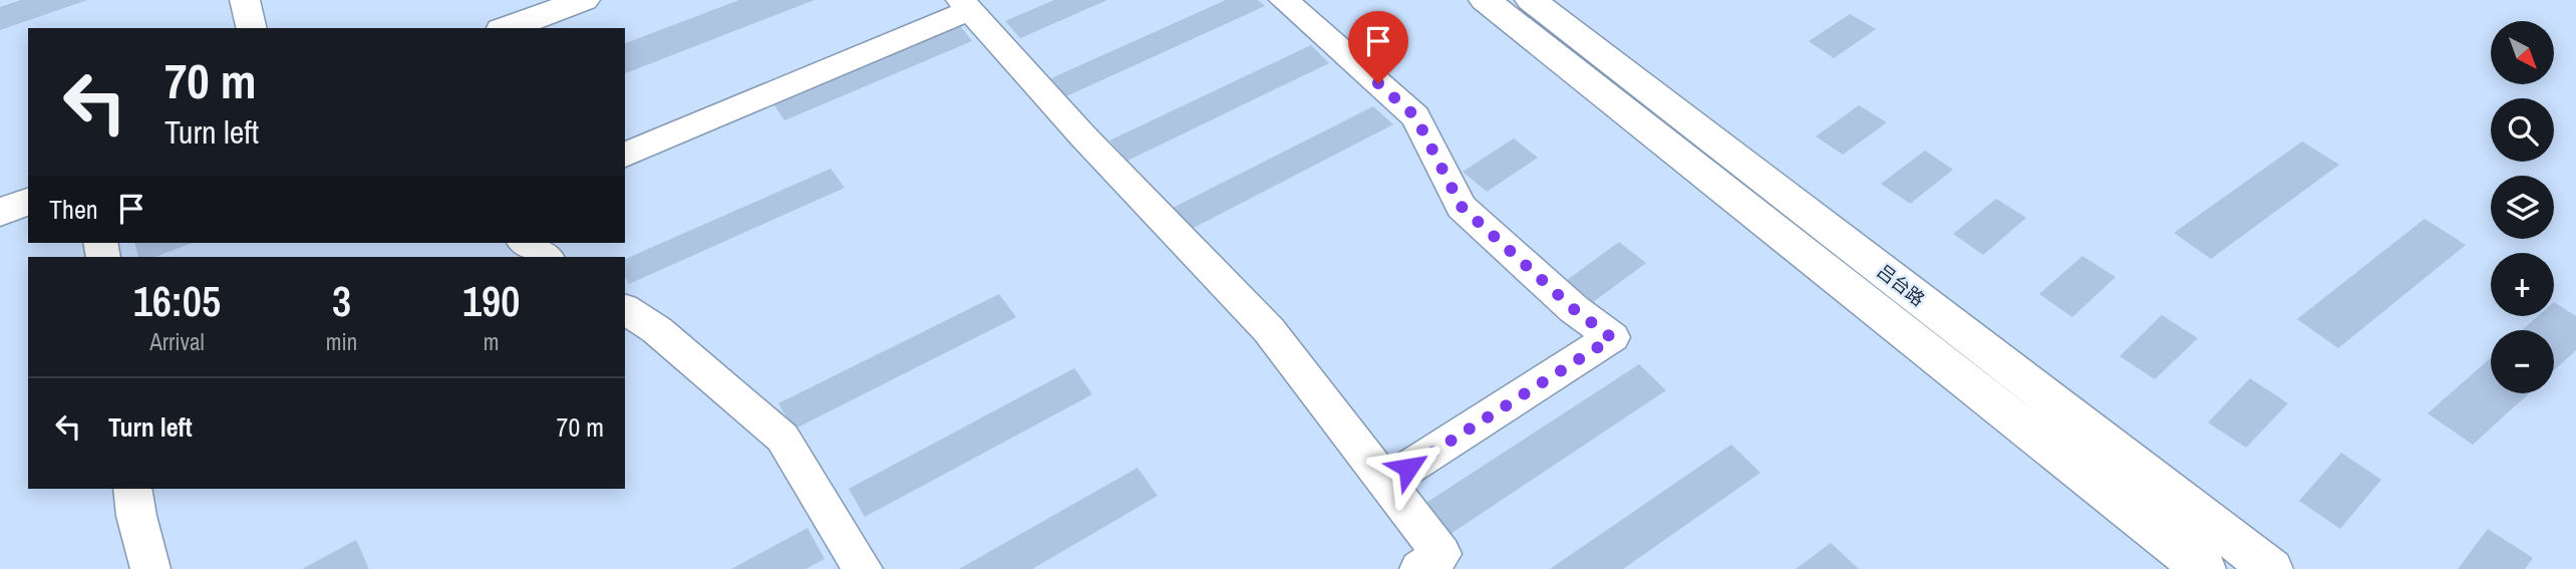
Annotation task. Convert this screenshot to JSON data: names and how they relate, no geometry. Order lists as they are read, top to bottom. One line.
{"streets":{"main road":["吕台路"]},"north":"bottom right","page":{"map_buttons":["+","−"],"turn":["70 m","Turn left"],"then":"Then","eta":["16:05","Arrival","3","min","190","m"],"list":[{"name":"Turn left","value":"70 m"}]}}
